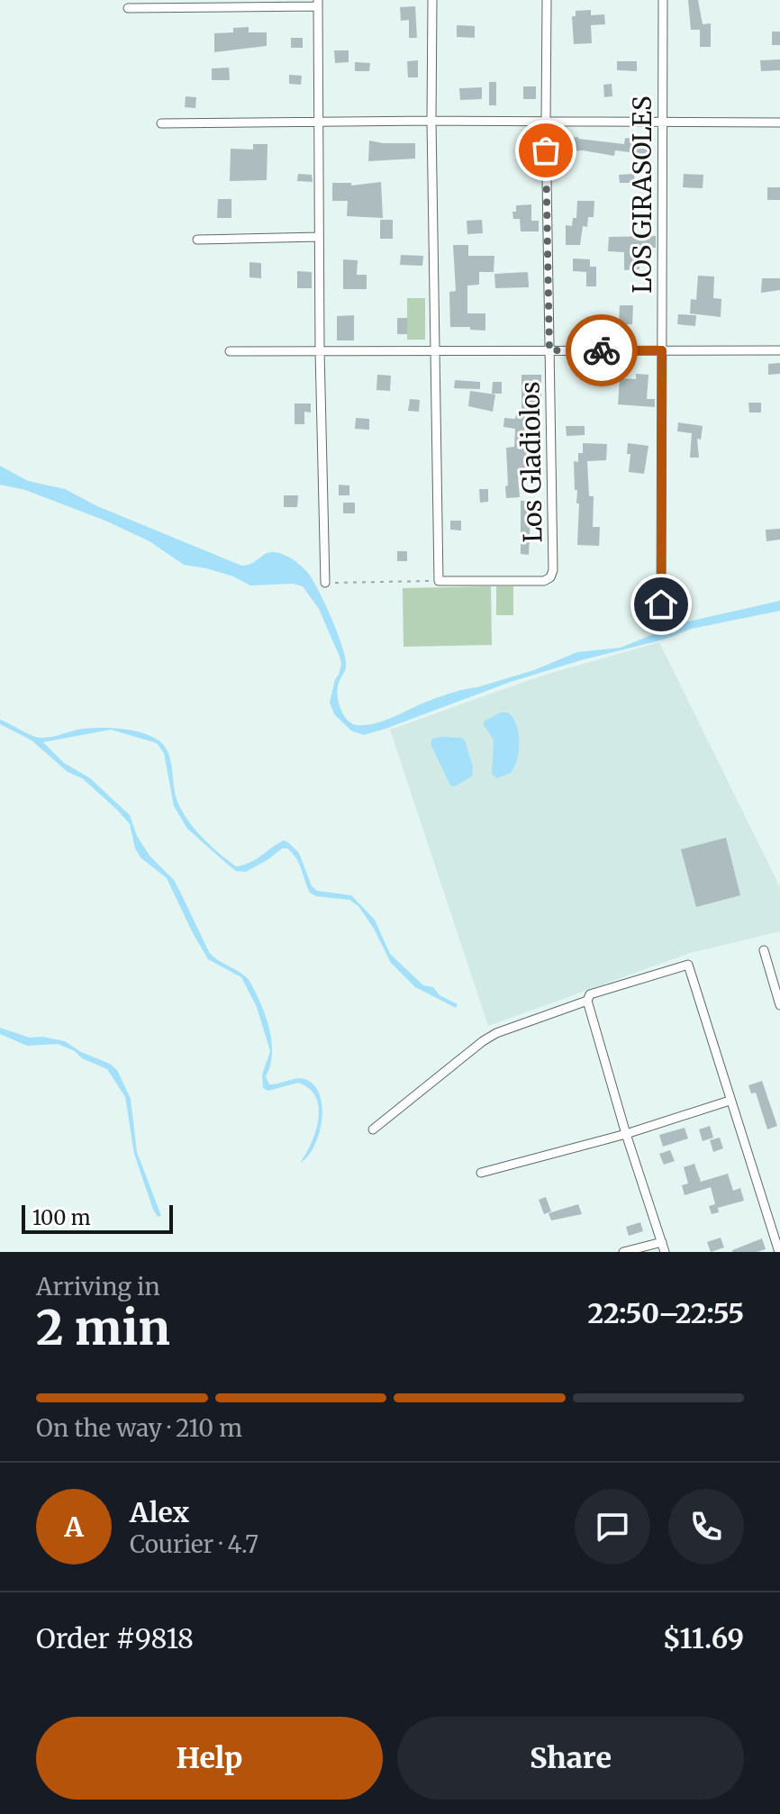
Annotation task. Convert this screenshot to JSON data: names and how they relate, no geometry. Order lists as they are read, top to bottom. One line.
{"streets":{"street":["LOS GIRASOLES","Los Gladiolos"]},"scale_bar":"100 m","page":{"scale":"100 m","heading":["2 min","Arriving in","22:50–22:55"],"panel":["Alex","Courier · 4.7","Order #9818","$11.69"],"bar":"On the way · 210 m","round":"A","buttons":["Help","Share"]}}
